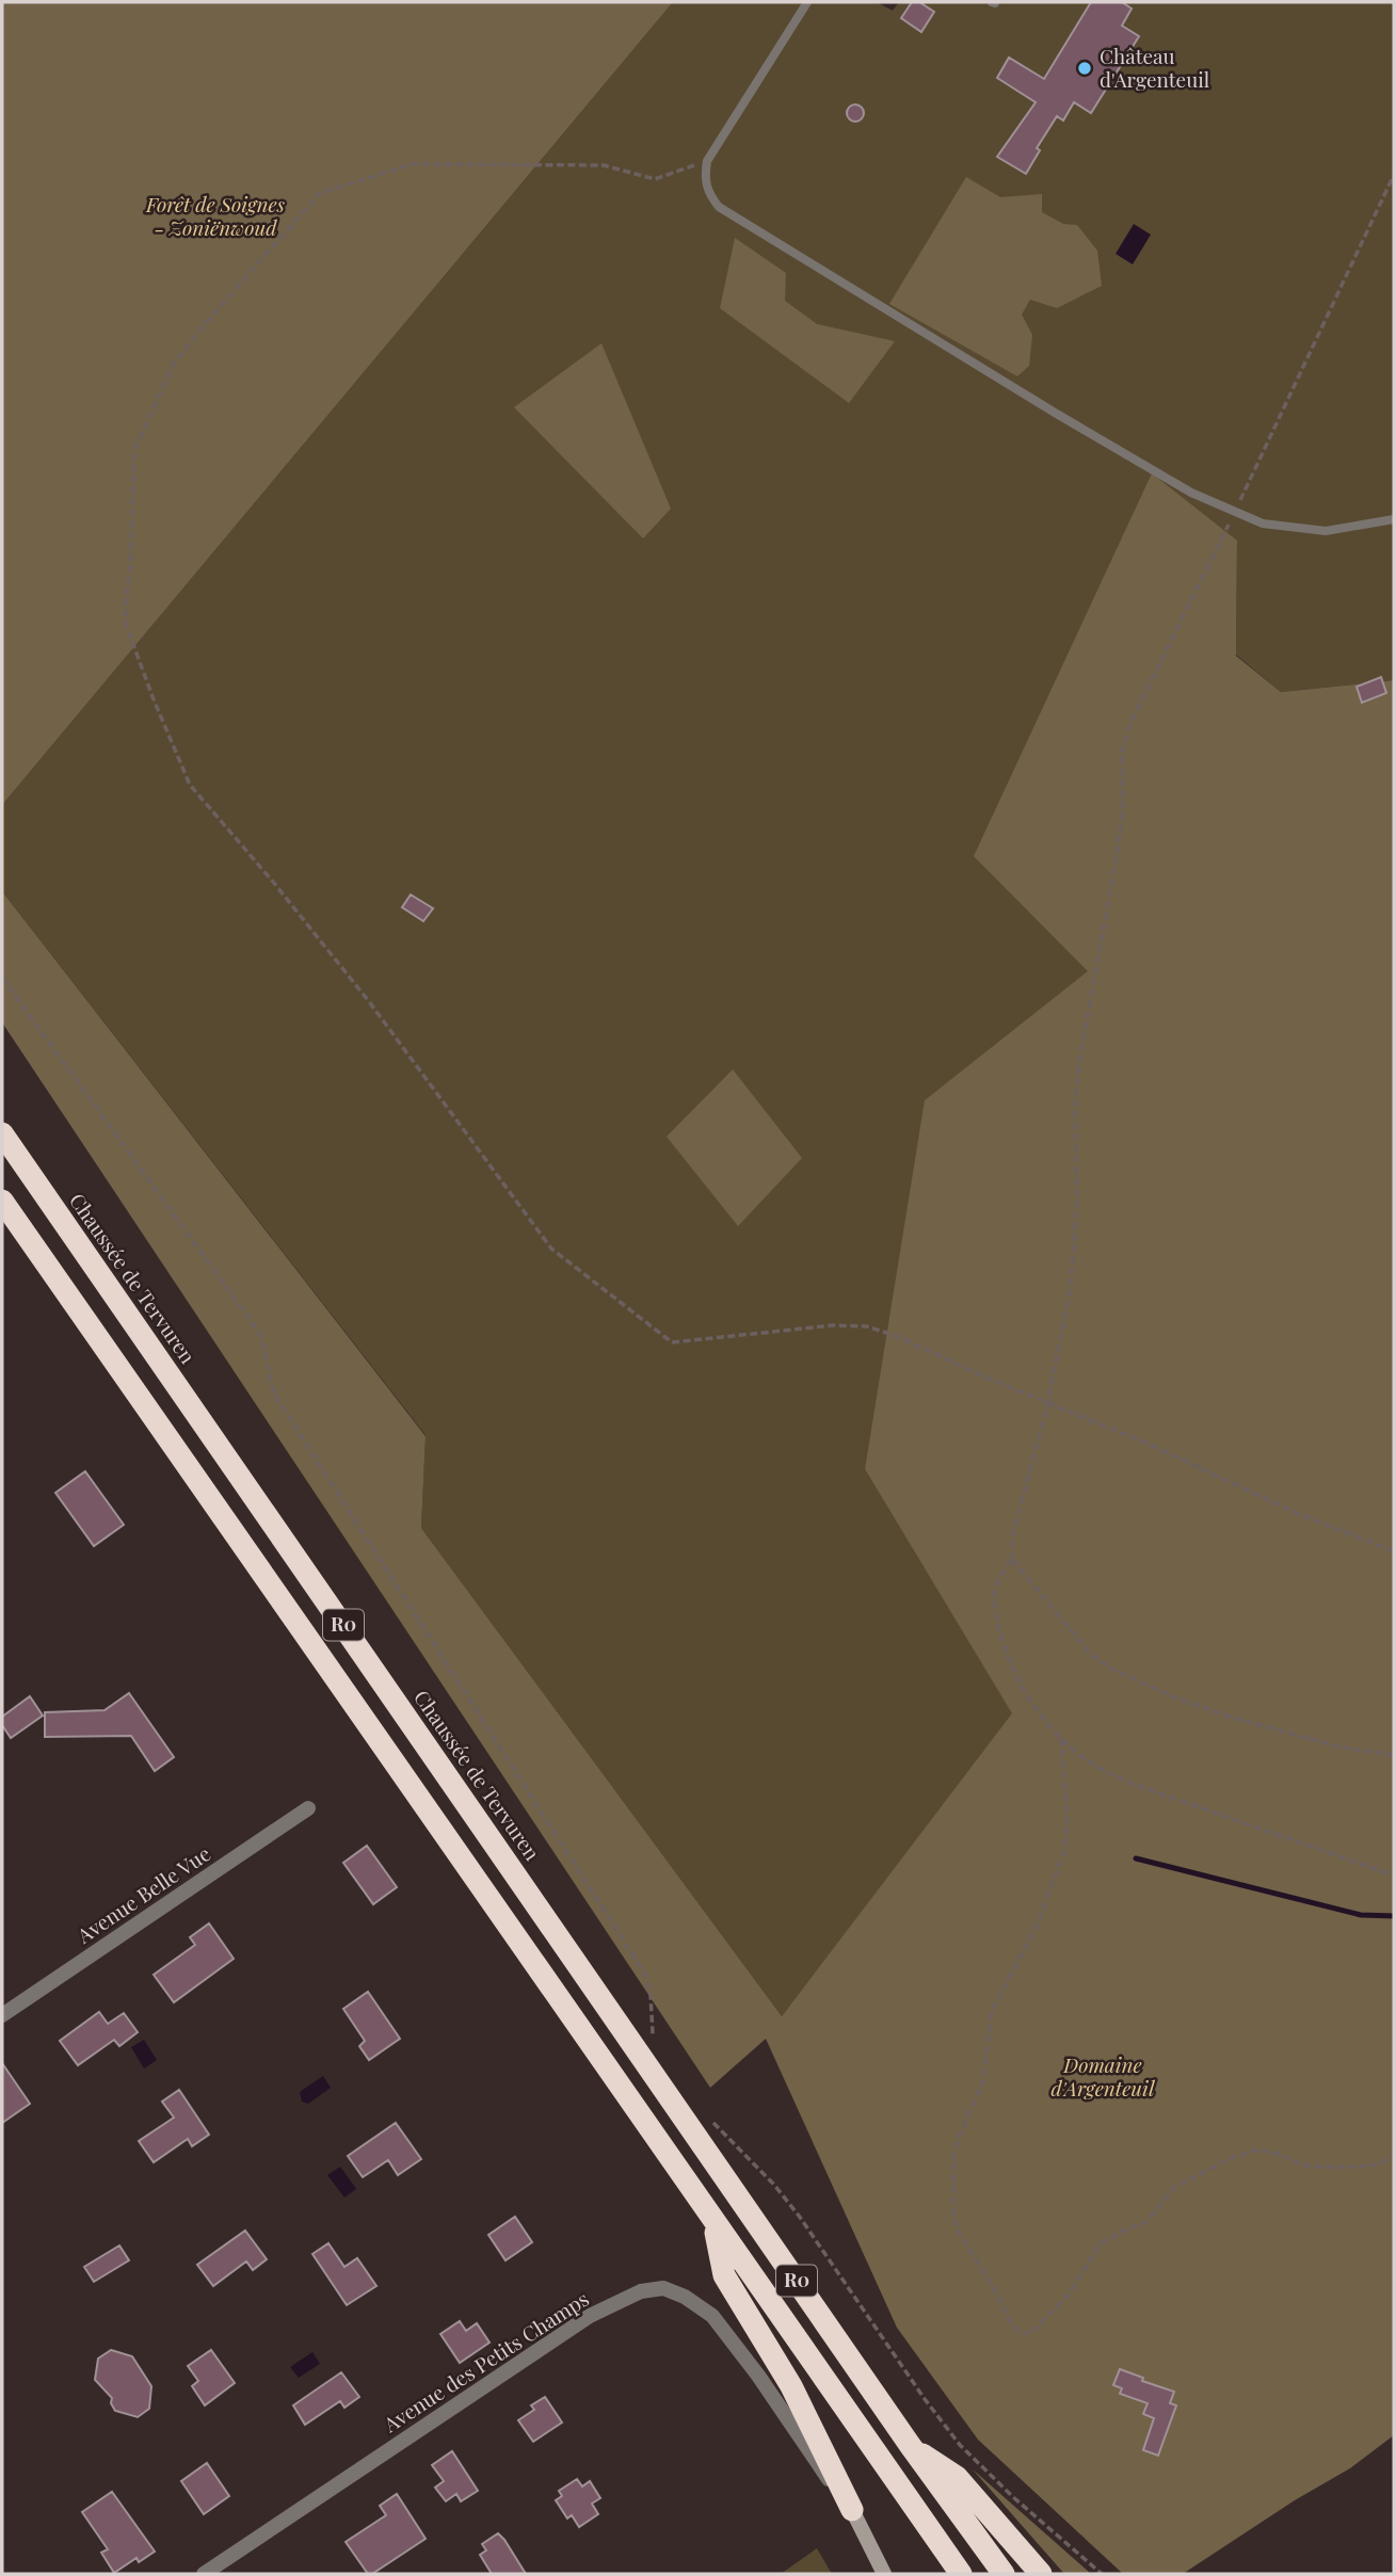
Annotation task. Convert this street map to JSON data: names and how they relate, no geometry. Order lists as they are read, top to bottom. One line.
{"streets":{"highway":["Chaussée de Tervuren","R0"],"street":["Avenue Belle Vue","Avenue des Petits Champs"]},"crossings":[["Chaussée de Tervuren","R0"]],"parks":["Forêt de Soignes - Zoniënwoud","Domaine d'Argenteuil"],"places":["Château d'Argenteuil"]}
